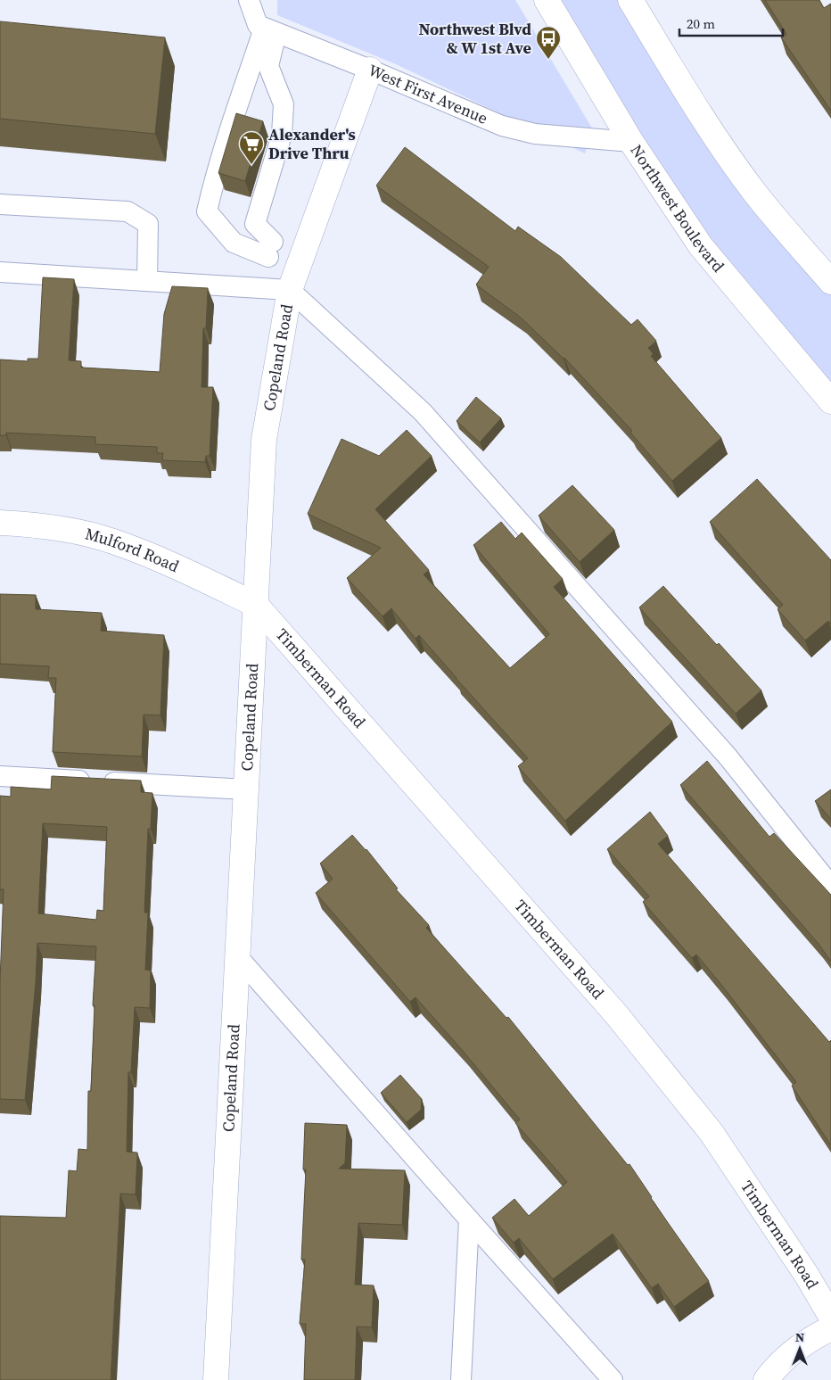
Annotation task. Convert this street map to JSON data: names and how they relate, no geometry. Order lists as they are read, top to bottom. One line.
{"streets":{"street":["Northwest Boulevard","Copeland Road","Mulford Road","Timberman Road"],"lane":["West First Avenue"]},"crossings":[["West First Avenue","Northwest Boulevard"],["West First Avenue","Copeland Road"],["Copeland Road","Mulford Road"],["Copeland Road","Timberman Road"],["Mulford Road","Timberman Road"]],"places":{"bus stop":["Northwest Blvd & W 1st Ave"],"supermarket":["Alexander's Drive Thru"]},"scale_bar":"20 m","north":"top"}
